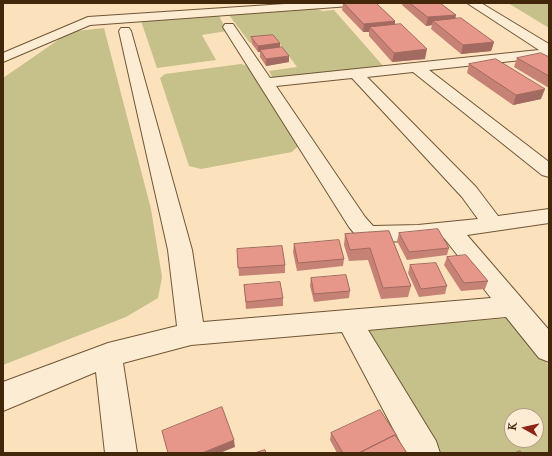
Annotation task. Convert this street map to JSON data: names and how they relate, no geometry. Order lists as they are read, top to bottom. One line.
{"north":"left"}
